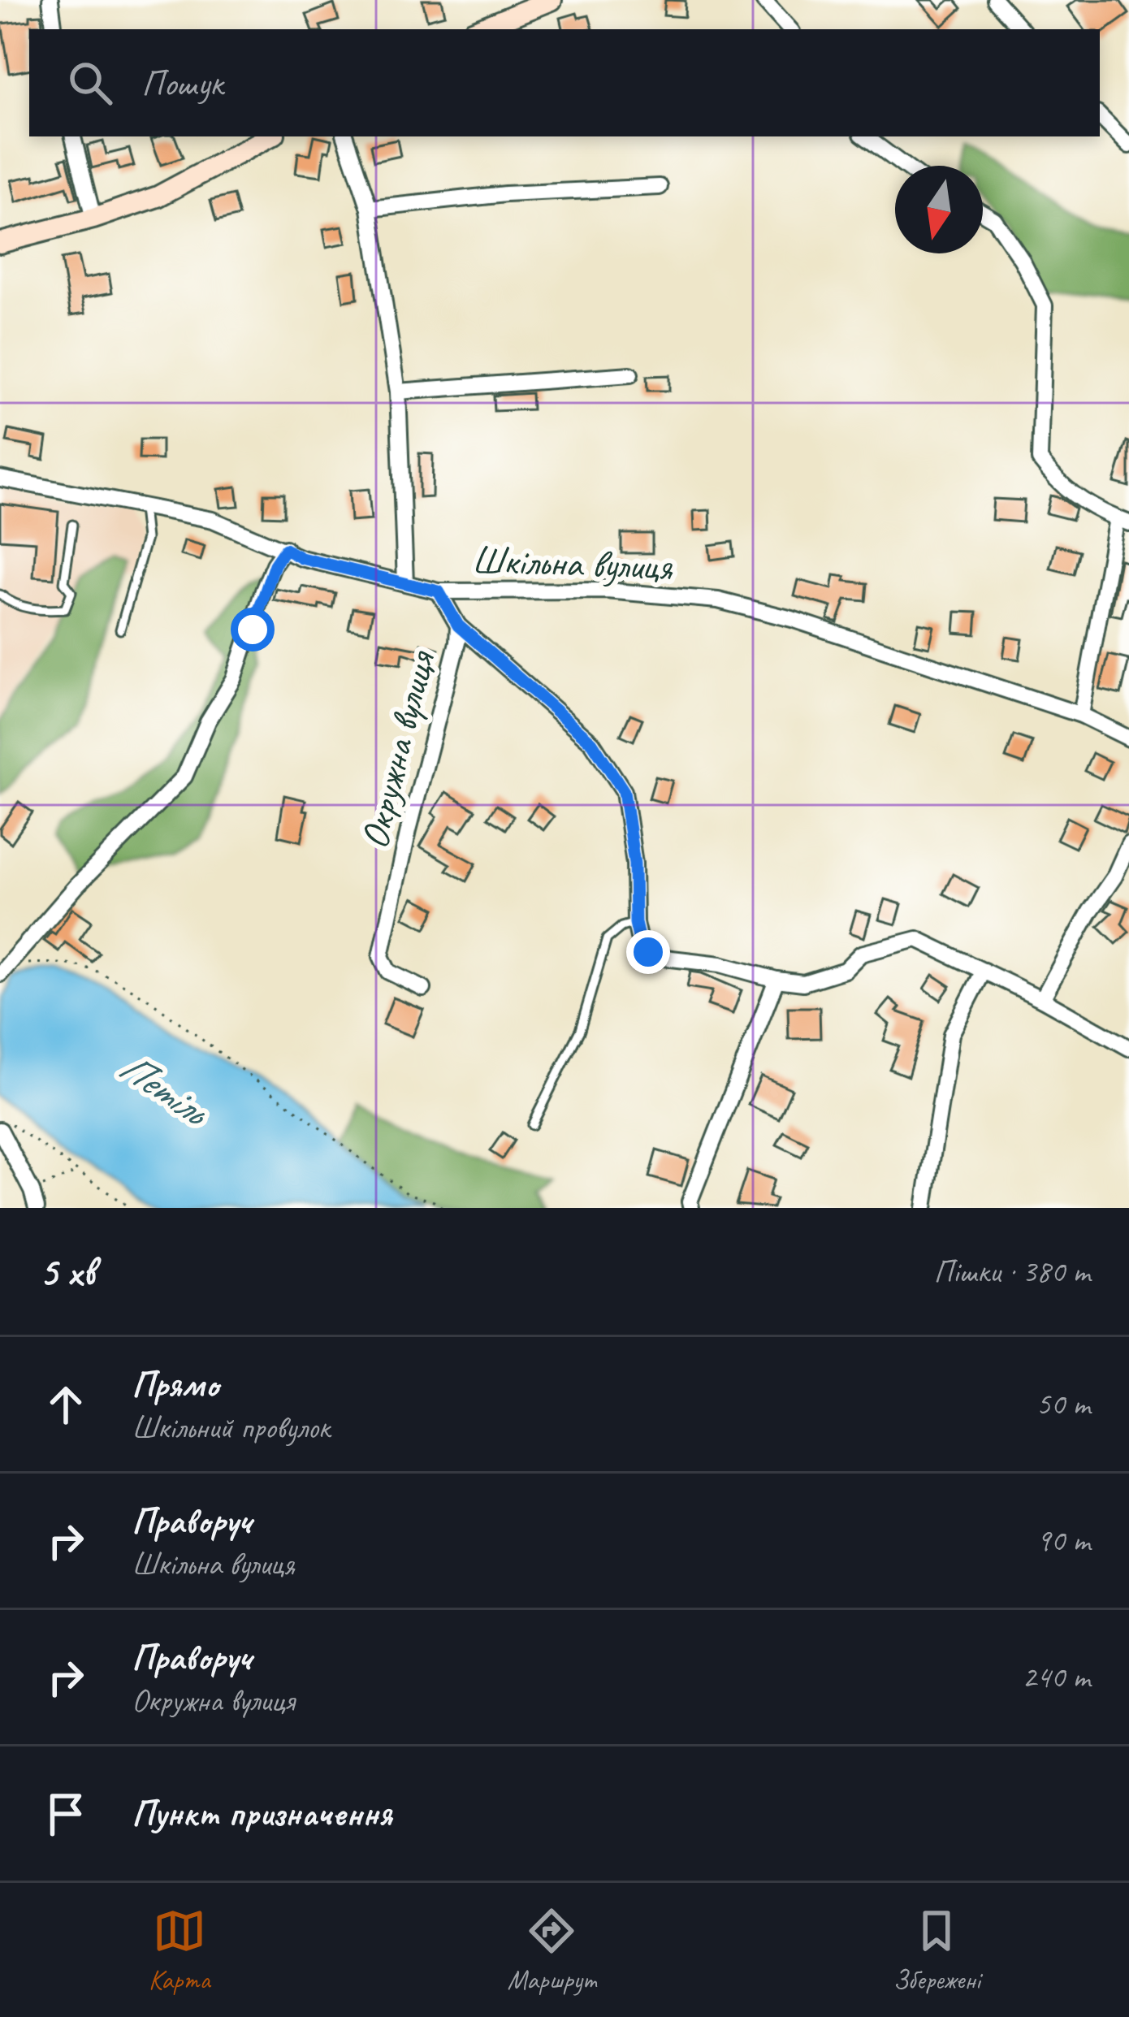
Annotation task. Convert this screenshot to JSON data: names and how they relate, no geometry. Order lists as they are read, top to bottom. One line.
{"streets":{"street":["Шкільна вулиця","Окружна вулиця"]},"water":["Петіль"],"north":"bottom","page":{"search":"Пошук","heading":["5 хв","Пішки · 380 m"],"list":[["Прямо","Шкільний провулок","50 m"],["Праворуч","Шкільна вулиця","90 m"],["Праворуч","Окружна вулиця","240 m"],"Пункт призначення"],"nav":["Карта","Маршрут","Збережені"]}}
